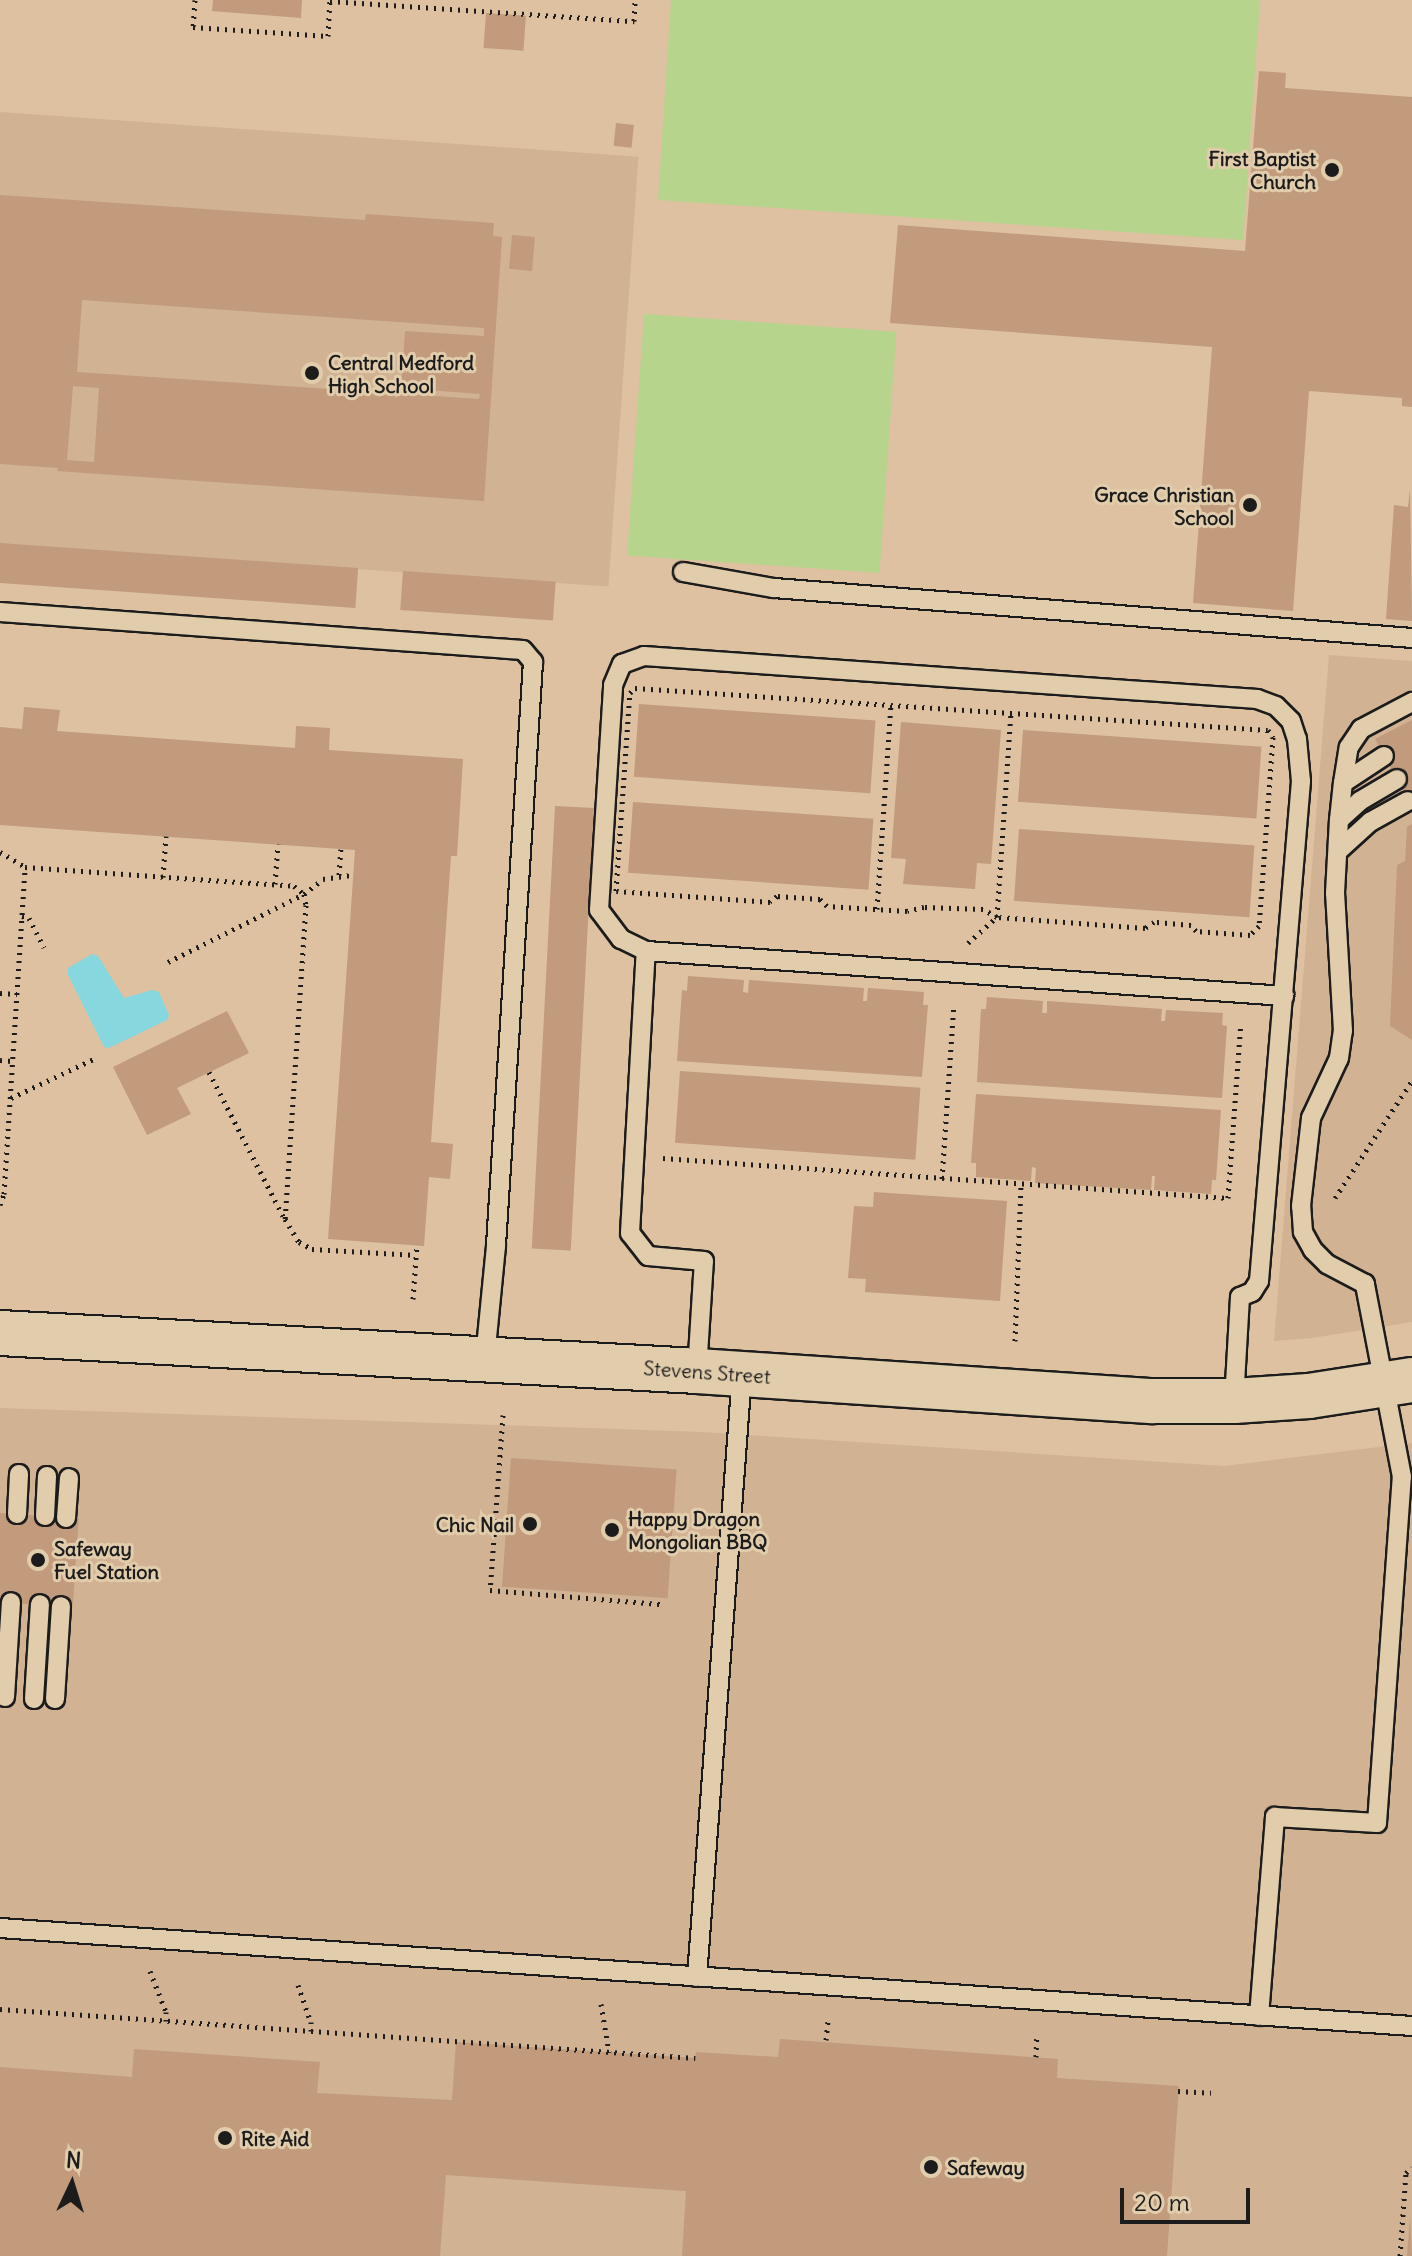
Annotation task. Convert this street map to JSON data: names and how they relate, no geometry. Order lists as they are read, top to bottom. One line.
{"streets":{"street":["Stevens Street"]},"places":["First Baptist Church","Central Medford High School","Grace Christian School","Chic Nail","Happy Dragon Mongolian BBQ","Safeway Fuel Station","Rite Aid","Safeway"],"scale_bar":"20 m","north":"top"}
